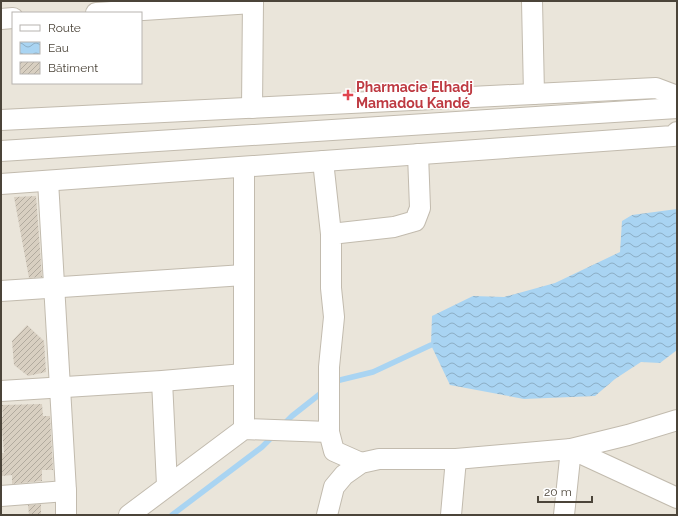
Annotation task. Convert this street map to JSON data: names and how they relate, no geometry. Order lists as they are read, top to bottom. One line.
{"places":{"health":["Pharmacie Elhadj Mamadou Kandé"]},"legend":["Route","Eau","Bâtiment"],"scale_bar":"20 m"}
